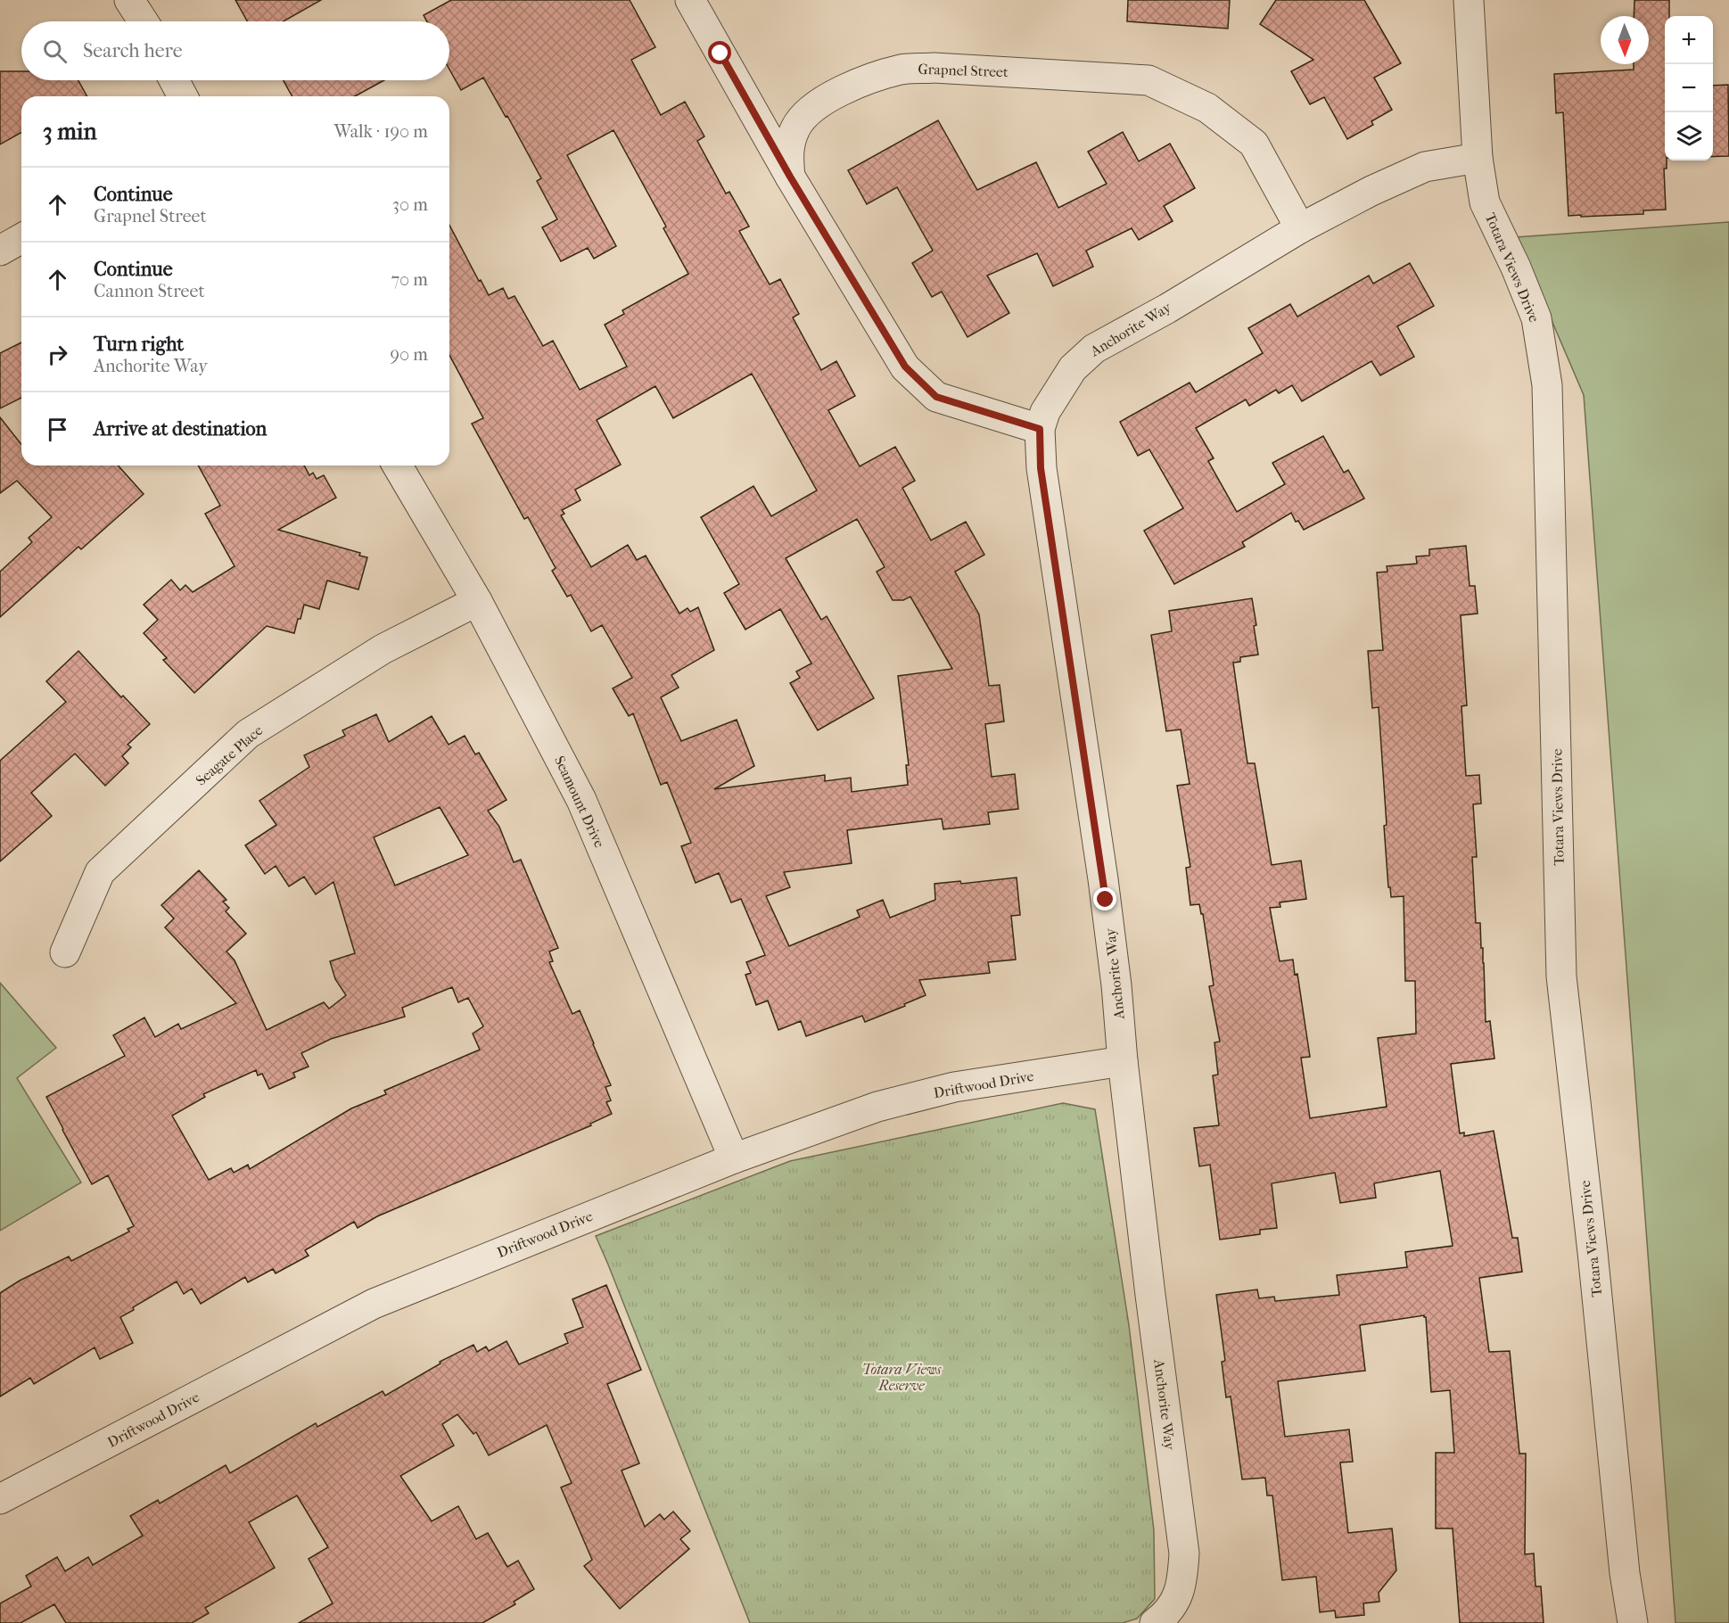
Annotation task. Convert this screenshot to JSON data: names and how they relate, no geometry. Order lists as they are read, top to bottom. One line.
{"streets":{"street":["Grapnel Street","Totara Views Drive","Anchorite Way","Seagate Place","Seamount Drive","Driftwood Drive"]},"crossings":[["Grapnel Street","Anchorite Way"],["Totara Views Drive","Anchorite Way"],["Anchorite Way","Driftwood Drive"],["Seagate Place","Seamount Drive"],["Seamount Drive","Driftwood Drive"]],"parks":["Totara Views Reserve"],"north":"bottom","page":{"map_buttons":["+","−"],"search":"Search here","heading":["3 min","Walk · 190 m"],"list":[["Continue","Grapnel Street","30 m"],["Continue","Cannon Street","70 m"],["Turn right","Anchorite Way","90 m"],"Arrive at destination"]}}
